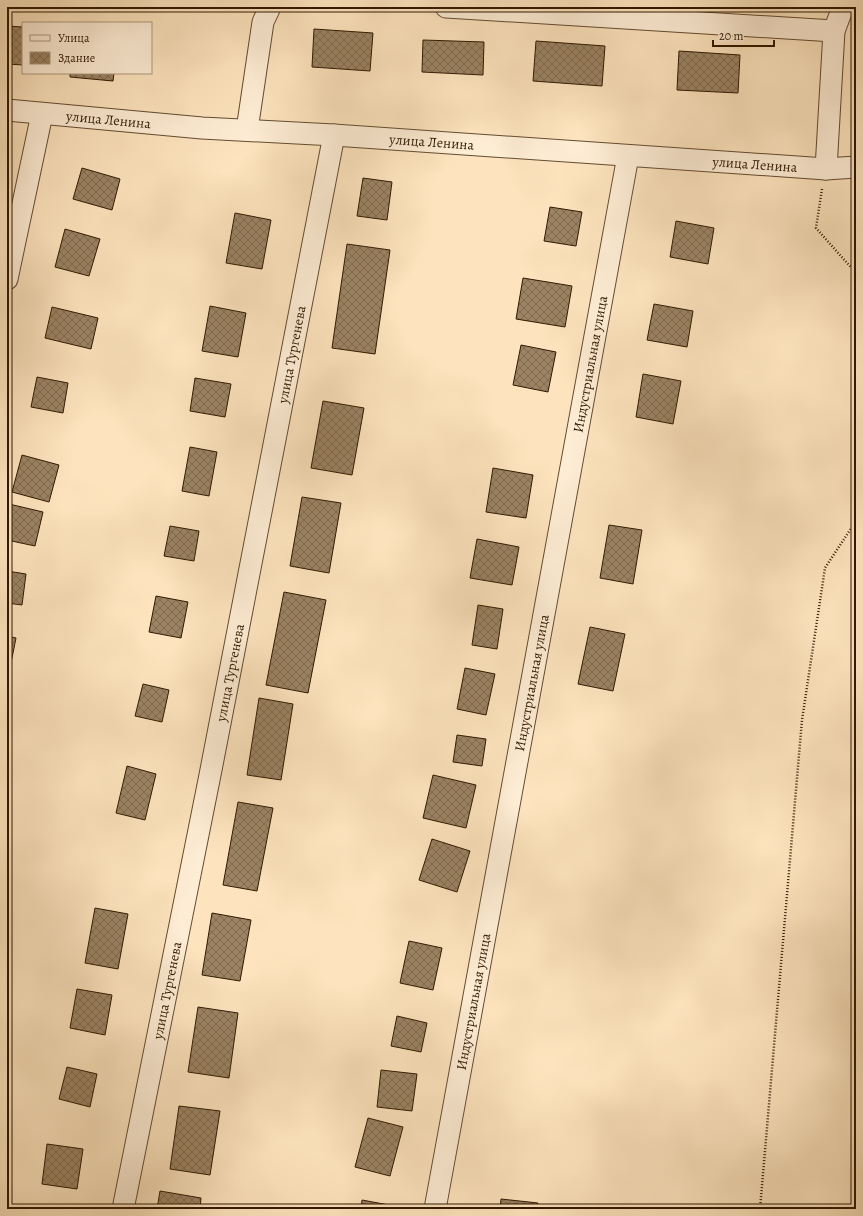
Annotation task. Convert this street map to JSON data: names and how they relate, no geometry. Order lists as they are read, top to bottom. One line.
{"streets":{"street":["улица Ленина","улица Тургенева","Индустриальная улица"]},"crossings":[["улица Ленина","улица Тургенева"],["улица Ленина","Индустриальная улица"]],"legend":["Улица","Здание"],"scale_bar":"20 m"}
